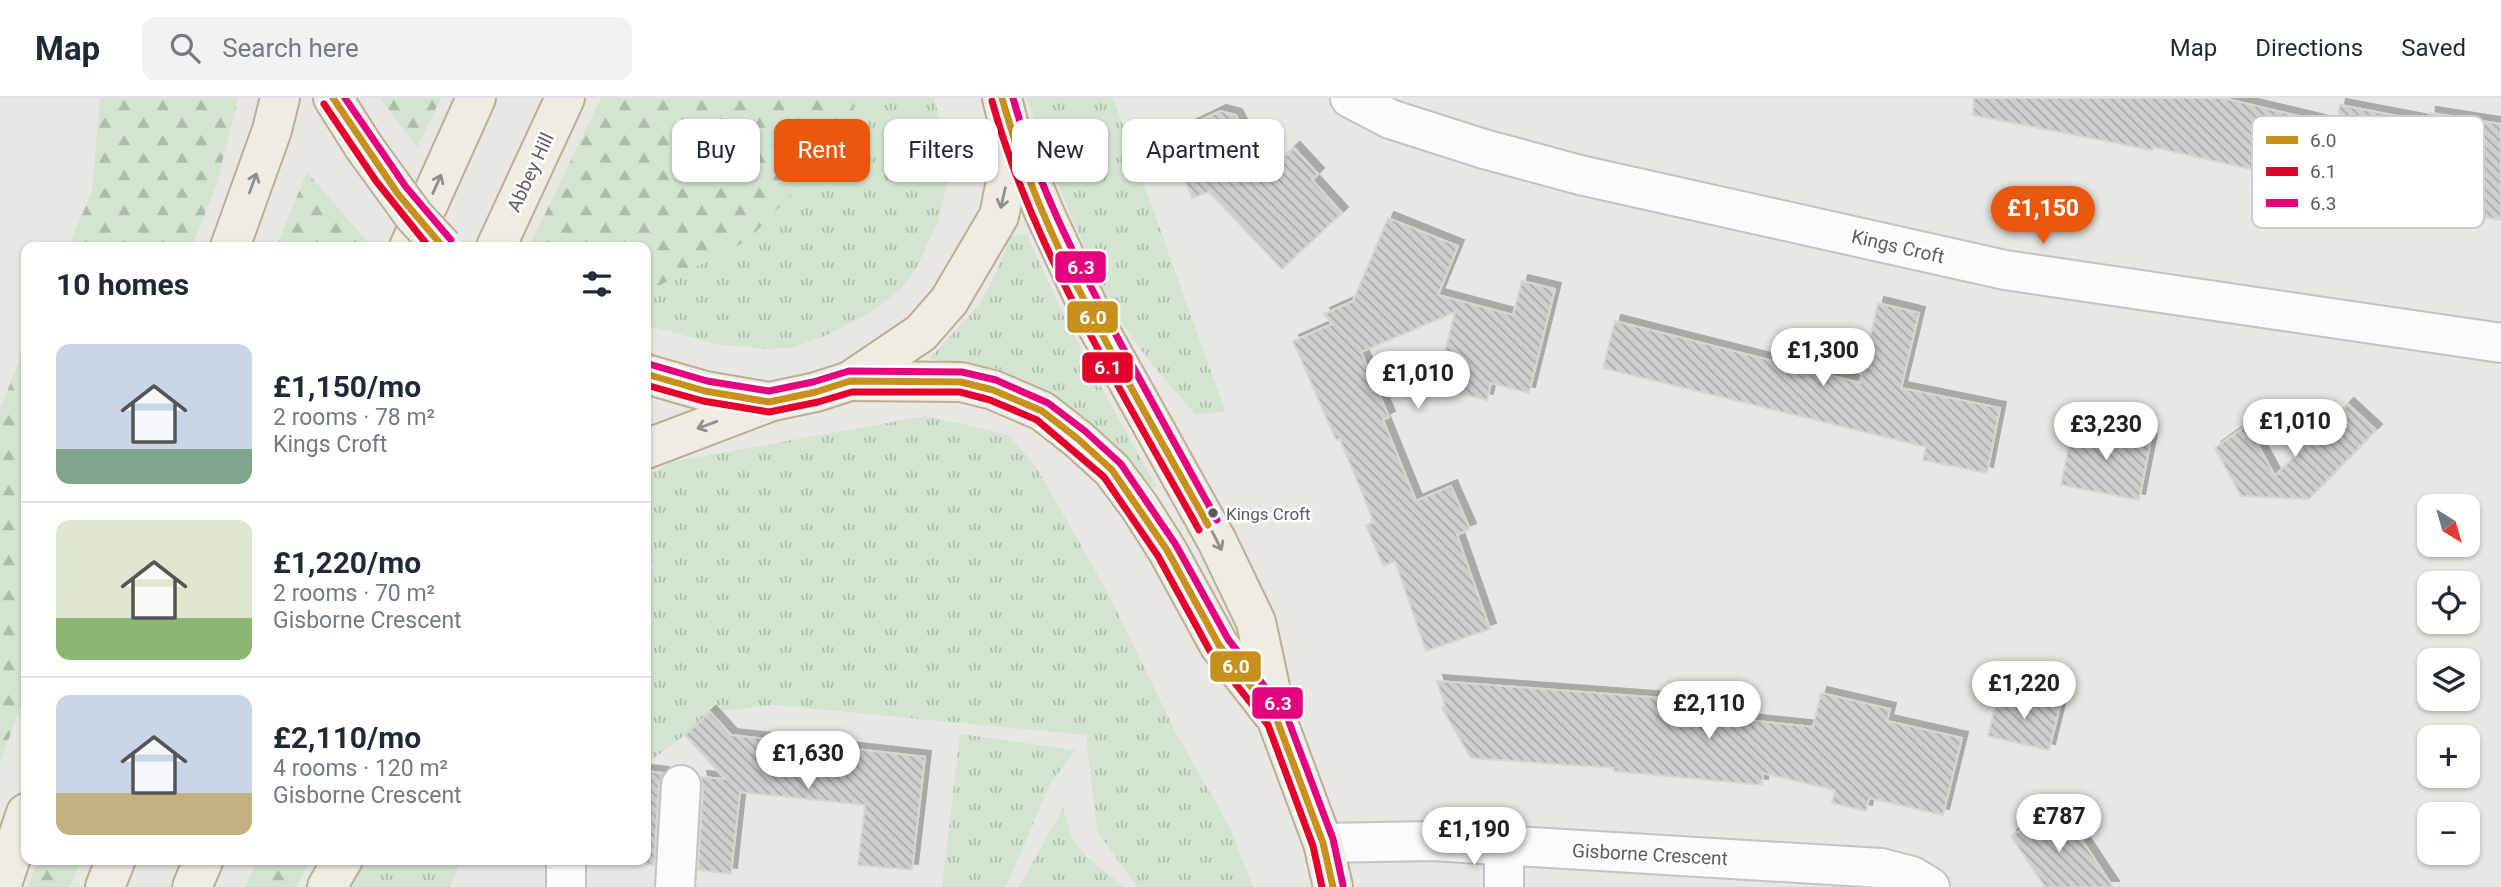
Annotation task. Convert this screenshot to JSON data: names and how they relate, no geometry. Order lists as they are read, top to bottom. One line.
{"streets":{"highway":["Abbey Hill"],"street":["Kings Croft","Gisborne Crescent"]},"places":["Kings Croft"],"lines":["transit line 6.0","transit line 6.3","transit line 6.1"],"legend":["6.0","6.1","6.3"],"north":"bottom right","page":{"header":"Map","search":"Search here","nav":["Map","Directions","Saved"],"chip":["Buy","Rent","Filters","New","Apartment"],"price":["£1,150","£1,300","£1,010","£1,010","£3,230","£1,220","£2,110","£1,630","£787","£1,190"],"heading":"10 homes","list":[{"name":"£1,150/mo","note":"2 rooms · 78 m² · Kings Croft"},{"name":"£1,220/mo","note":"2 rooms · 70 m² · Gisborne Crescent"},{"name":"£2,110/mo","note":"4 rooms · 120 m² · Gisborne Crescent"}],"map_buttons":["+","−"]}}
